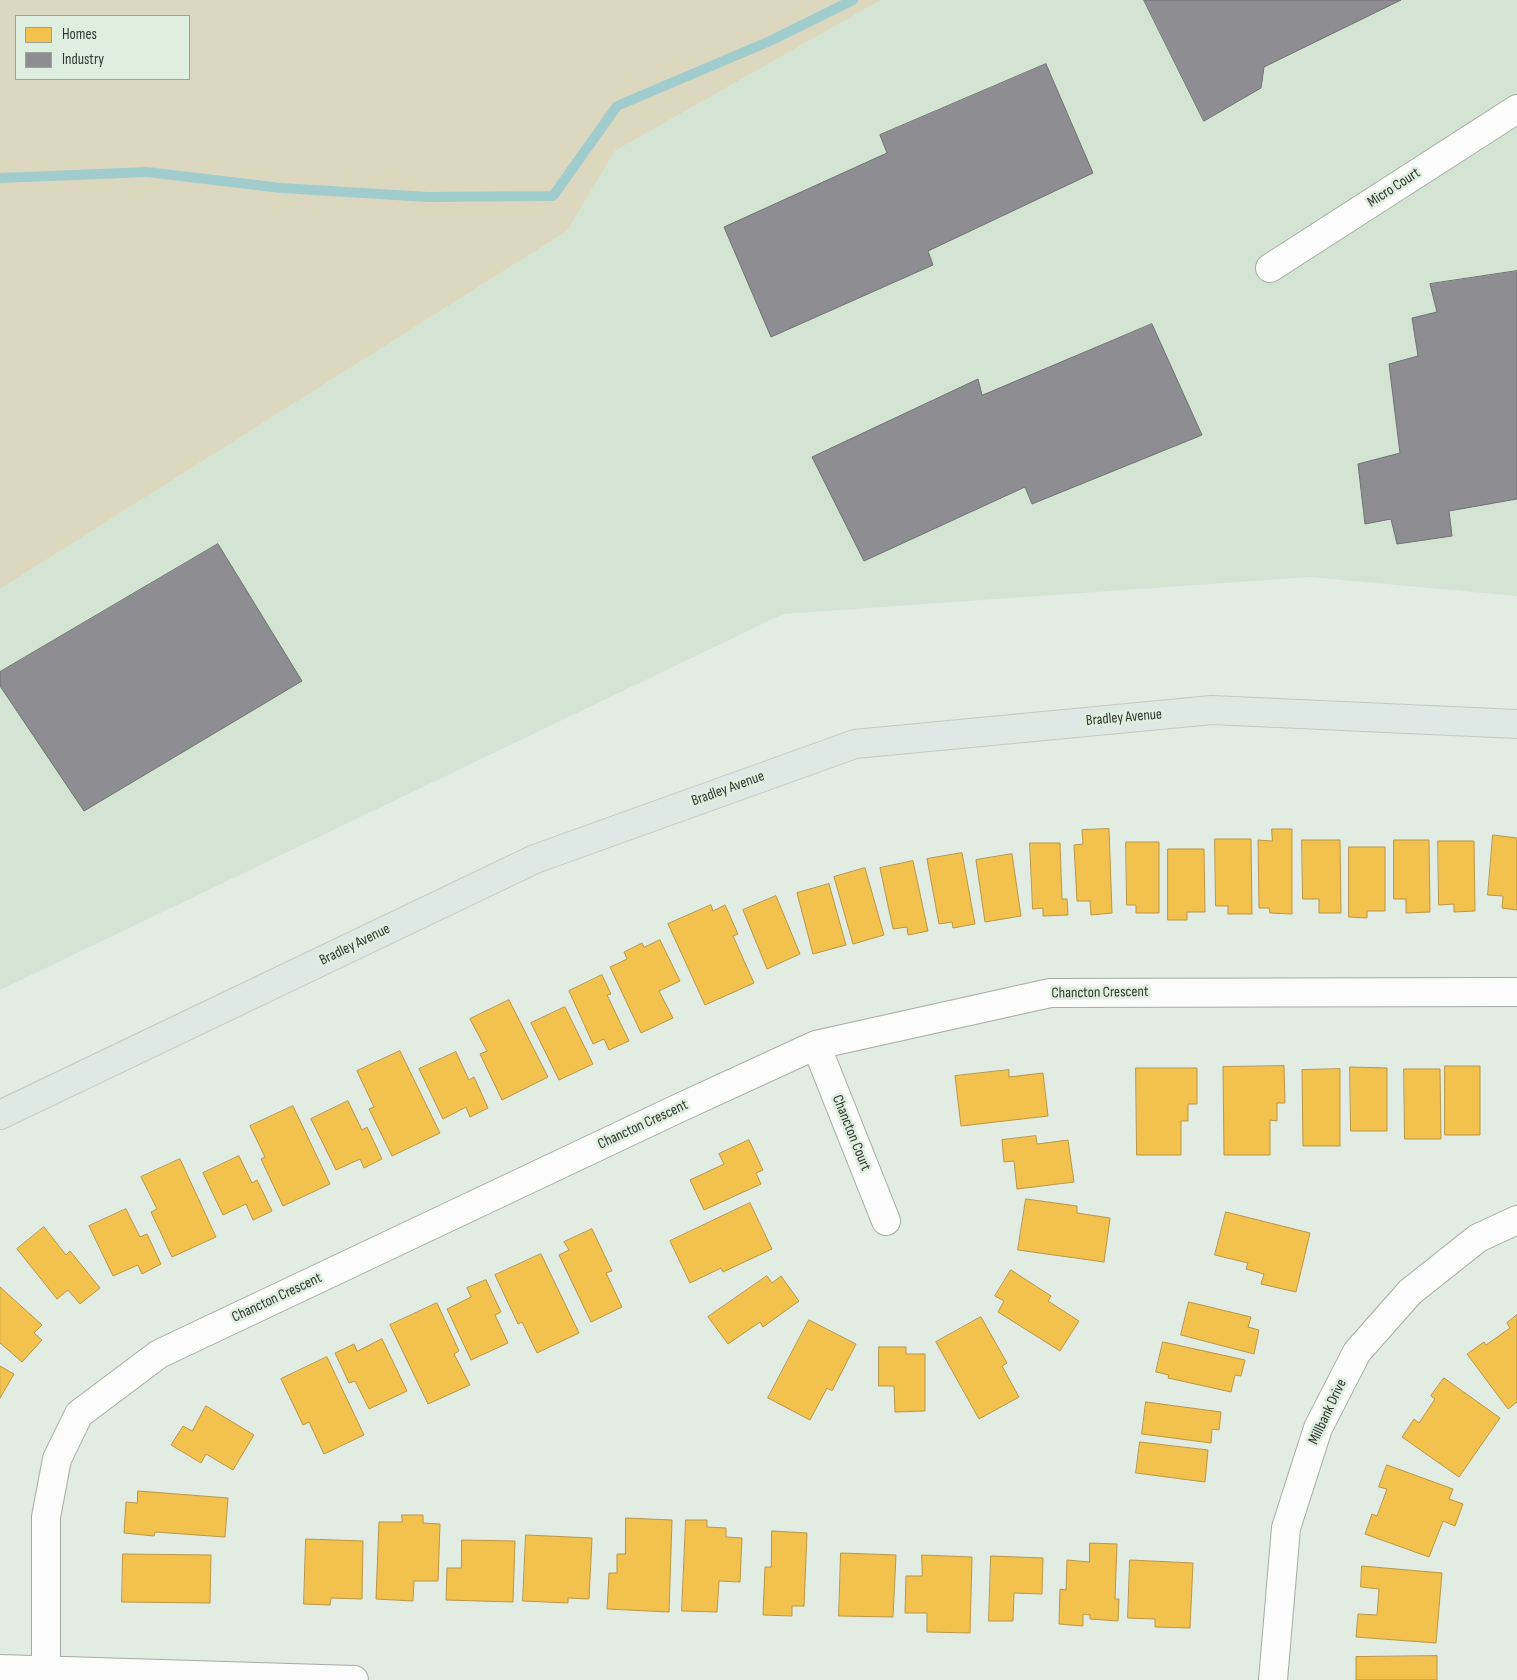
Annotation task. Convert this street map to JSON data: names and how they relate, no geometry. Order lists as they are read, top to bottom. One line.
{"streets":{"main road":["Bradley Avenue"],"street":["Micro Court","Chancton Crescent","Chancton Court","Millbank Drive"]},"crossings":[["Chancton Crescent","Chancton Court"]],"legend":["Homes","Industry"]}
